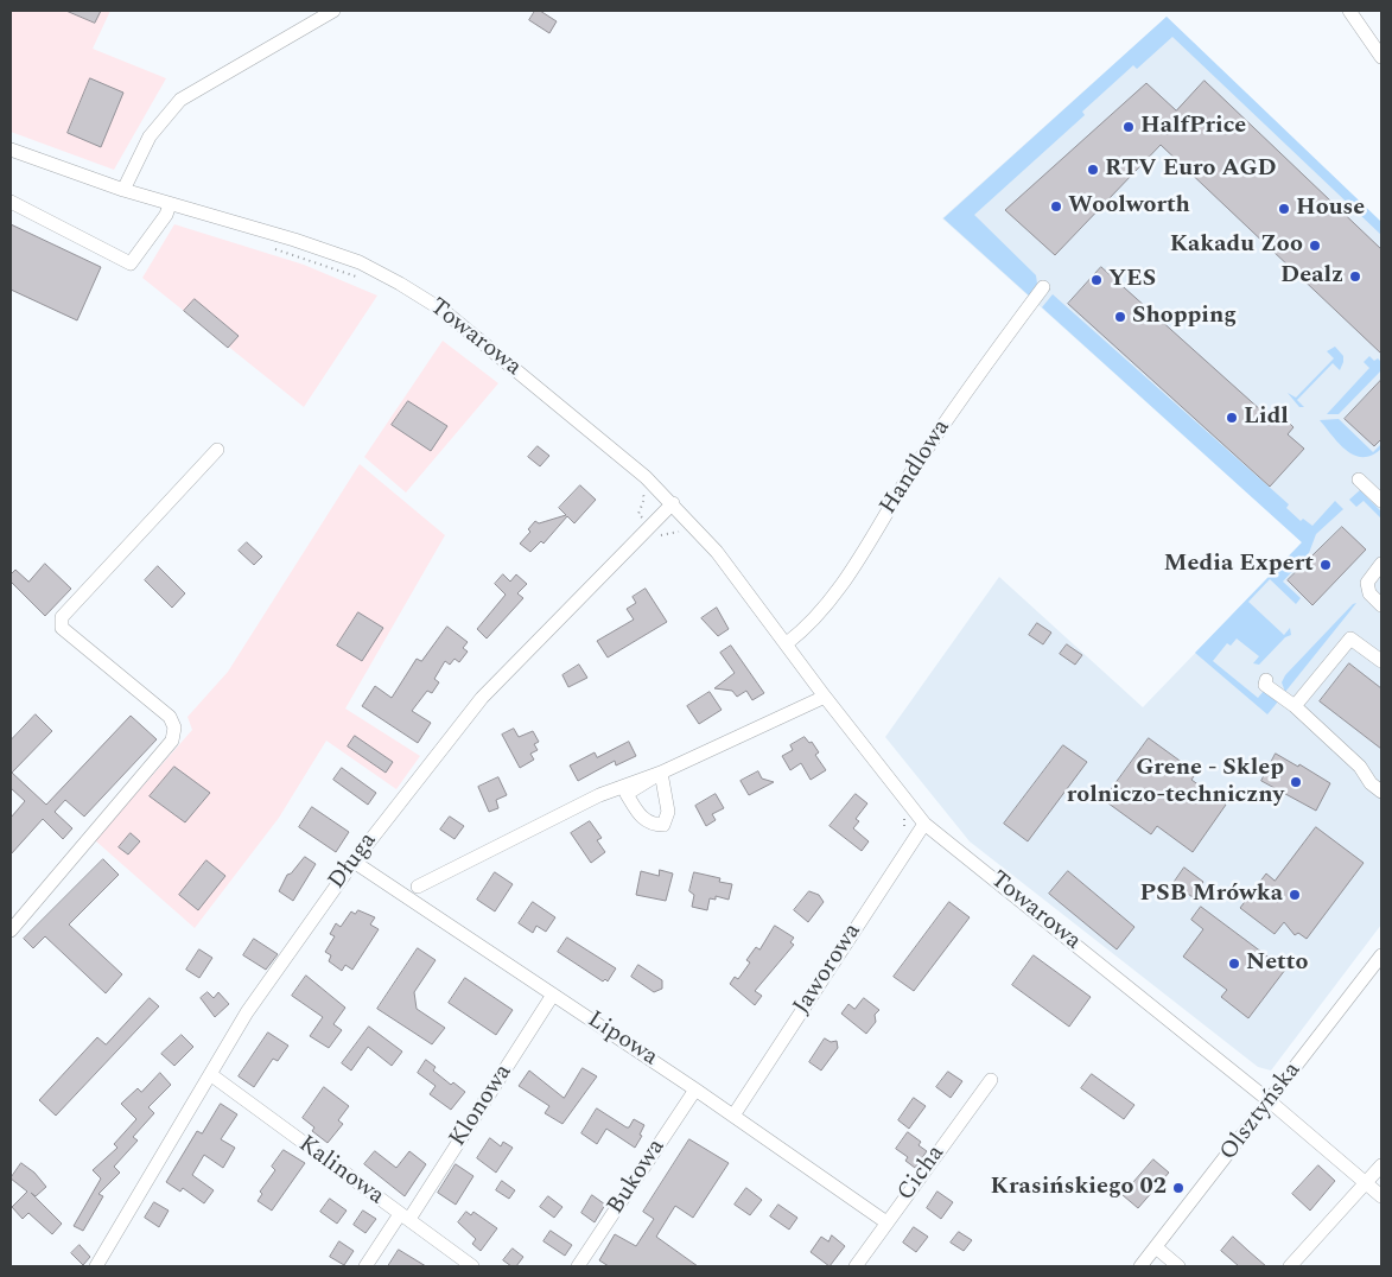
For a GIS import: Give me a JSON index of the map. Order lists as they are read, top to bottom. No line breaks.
{"streets":{"street":["Towarowa","Handlowa","Długa","Jaworowa","Lipowa","Klonowa","Olsztyńska","Kalinowa","Cicha","Bukowa"]},"crossings":[["Towarowa","Handlowa"],["Towarowa","Długa"],["Towarowa","Jaworowa"],["Towarowa","Olsztyńska"],["Długa","Lipowa"],["Długa","Kalinowa"],["Jaworowa","Lipowa"],["Lipowa","Klonowa"],["Lipowa","Cicha"],["Lipowa","Bukowa"],["Klonowa","Kalinowa"]],"places":["HalfPrice","RTV Euro AGD","Woolworth","House","Kakadu Zoo","Dealz","YES","Shopping","Lidl","Media Expert","Grene - Sklep rolniczo-techniczny","PSB Mrówka","Netto","Krasińskiego 02"]}
